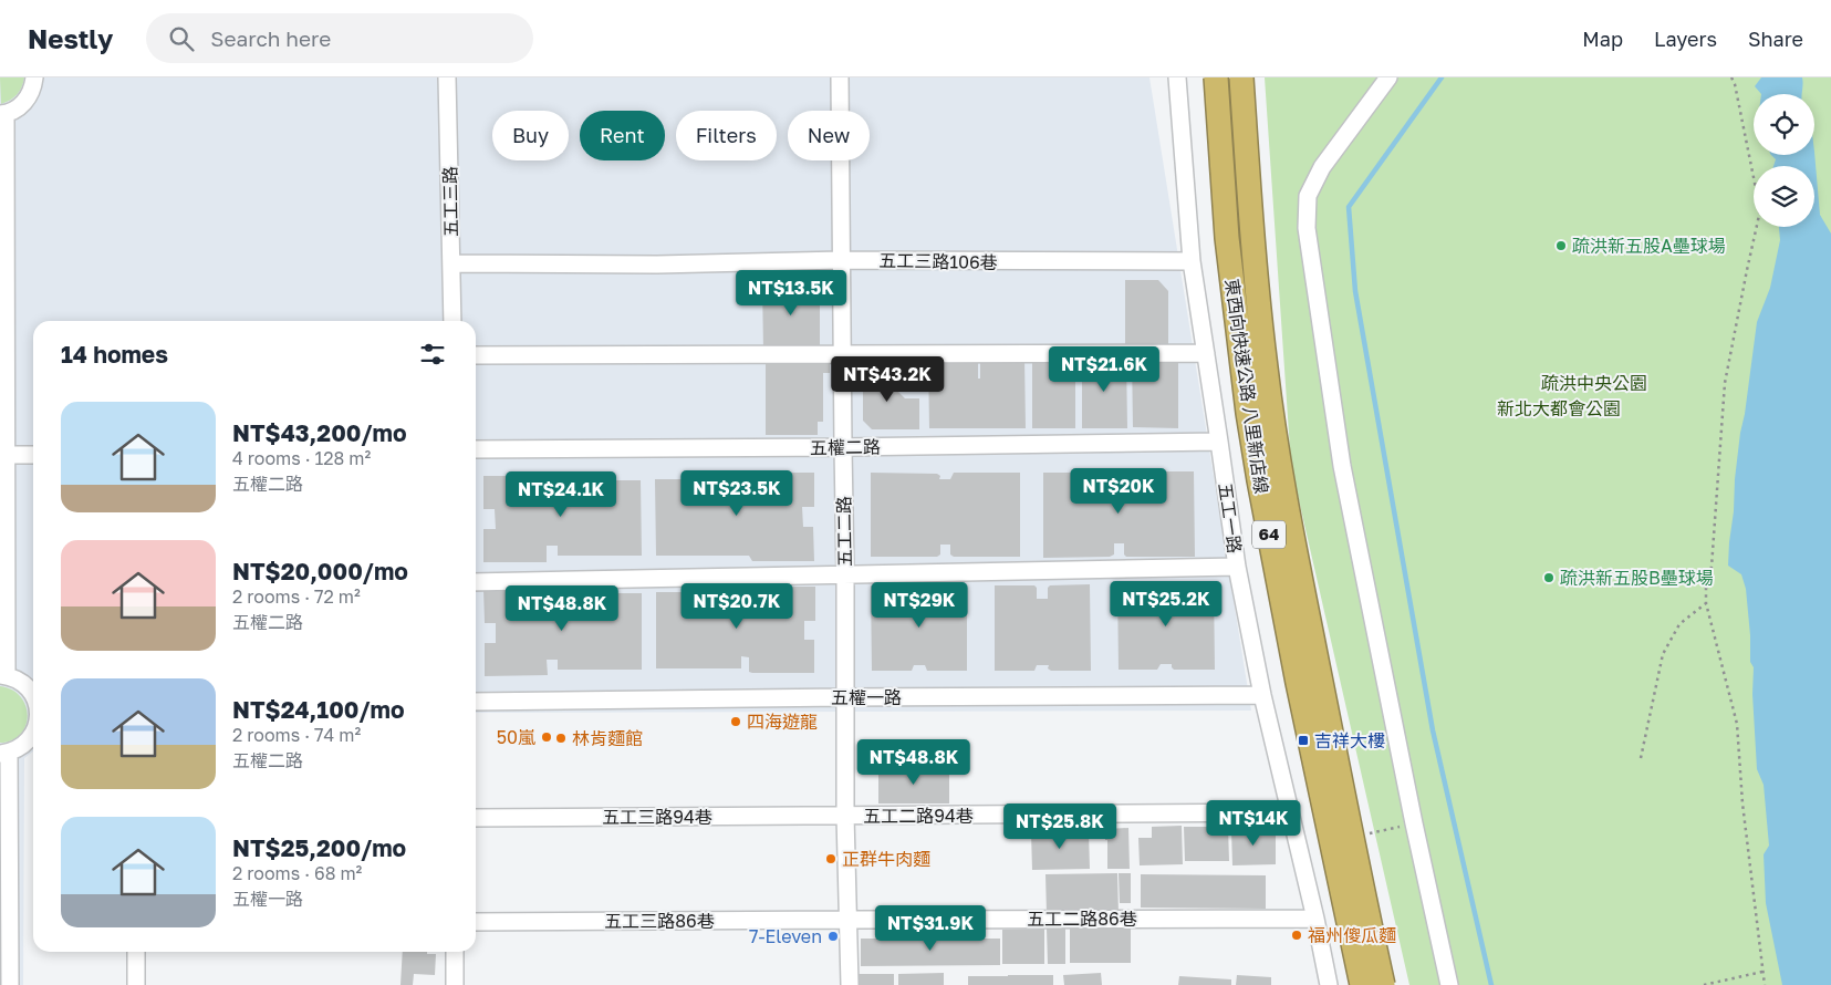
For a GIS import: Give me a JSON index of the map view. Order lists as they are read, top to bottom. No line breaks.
{"streets":{"highway":["東西向快速公路 八里新店線","64"],"street":["五工三路","五工三路106巷","五權二路","五工一路","五工二路","五權一路","五工二路94巷","五工三路94巷","五工二路86巷","五工三路86巷"]},"crossings":[["五工三路","五工三路106巷"],["五工三路106巷","五工一路"],["五工三路106巷","五工二路"],["五權二路","五工一路"],["五權二路","五工二路"],["五工一路","五權一路"],["五工一路","五工二路94巷"],["五工一路","五工二路86巷"],["五工二路","五權一路"],["五工二路","五工二路94巷"],["五工二路","五工三路94巷"],["五工二路","五工二路86巷"],["五工二路","五工三路86巷"],["五工二路94巷","五工三路94巷"],["五工二路86巷","五工三路86巷"]],"parks":["疏洪中央公園","新北大都會公園"],"places":{"other":["疏洪新五股A壘球場","疏洪新五股B壘球場","四海遊龍","50嵐","林肯麵館","正群牛肉麵","福州傻瓜麵","7-Eleven"],"transit":["吉祥大樓"]},"page":{"header":"Nestly","search":"Search here","nav":["Map","Layers","Share"],"chip":["Buy","Rent","Filters","New"],"price":["NT$13.5K","NT$21.6K","NT$43.2K","NT$20K","NT$23.5K","NT$24.1K","NT$25.2K","NT$29K","NT$20.7K","NT$48.8K","NT$48.8K","NT$14K","NT$25.8K","NT$31.9K"],"heading":"14 homes","list":[{"name":"NT$43,200/mo","note":"4 rooms · 128 m² · 五權二路"},{"name":"NT$20,000/mo","note":"2 rooms · 72 m² · 五權二路"},{"name":"NT$24,100/mo","note":"2 rooms · 74 m² · 五權二路"},{"name":"NT$25,200/mo","note":"2 rooms · 68 m² · 五權一路"}]}}
